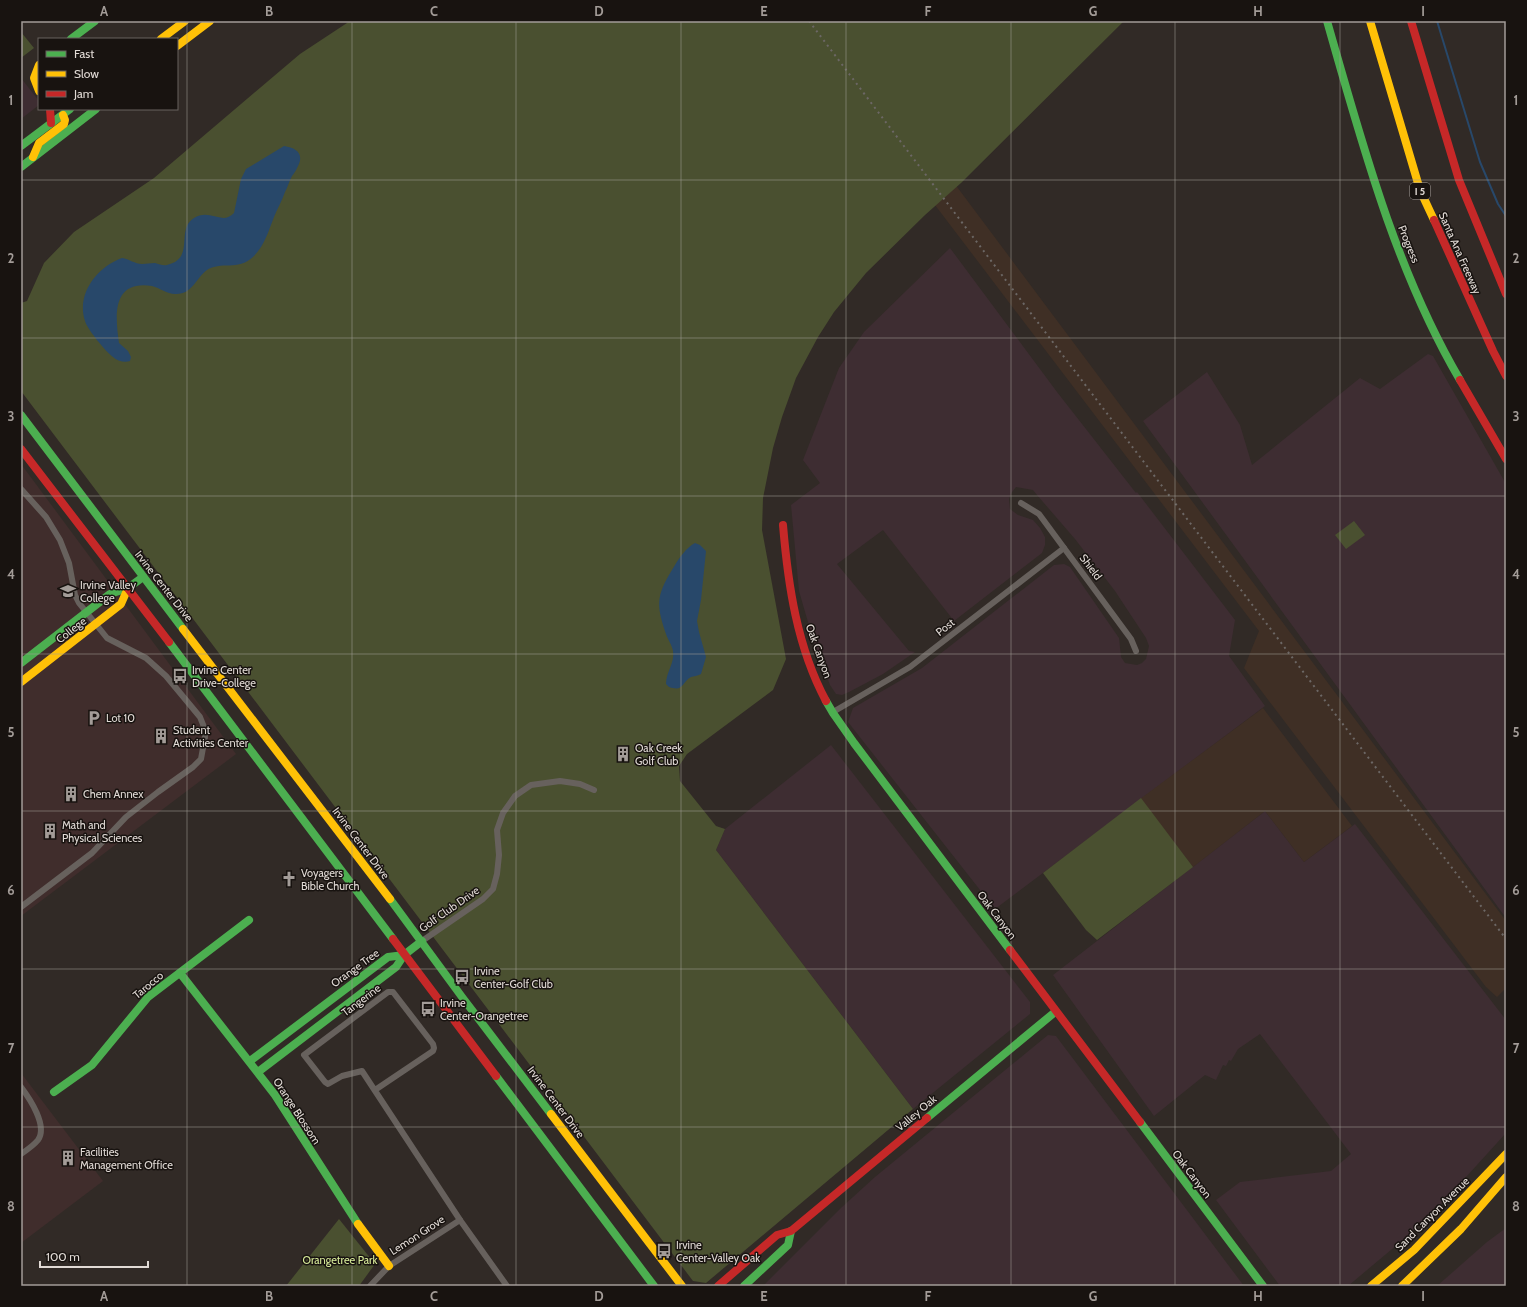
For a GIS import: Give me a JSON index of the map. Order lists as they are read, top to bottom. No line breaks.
{"streets":{"main road":["I 5","Progress","Santa Ana Freeway","Irvine Center Drive","College","Oak Canyon","Golf Club Drive","Orange Tree","Tarocco","Orange Blossom","Valley Oak","Sand Canyon Avenue"],"street":["Shield","Post","Tangerine","Lemon Grove"]},"crossings":[["Shield","Post"],["Irvine Center Drive","College"],["Irvine Center Drive","Golf Club Drive"],["Post","Oak Canyon"],["Oak Canyon","Valley Oak"],["Golf Club Drive","Orange Tree"],["Orange Tree","Orange Blossom"],["Tarocco","Orange Blossom"],["Tangerine","Lemon Grove"],["Orange Blossom","Lemon Grove"]],"parks":["Orangetree Park"],"places":{"school or university":["Irvine Valley College"],"bus stop":["Irvine Center Drive-College","Irvine Center-Golf Club","Irvine Center-Orangetree","Irvine Center-Valley Oak"],"parking":["Lot 10"],"building":["Student Activities Center","Oak Creek Golf Club","Chem Annex","Math and Physical Sciences","Facilities Management Office"],"church":["Voyagers Bible Church"]},"legend":["Fast","Slow","Jam"],"scale_bar":"100 m","grid":{"columns":["A","B","C","D","E","F","G","H","I"],"rows":["1","2","3","4","5","6","7","8"]}}
